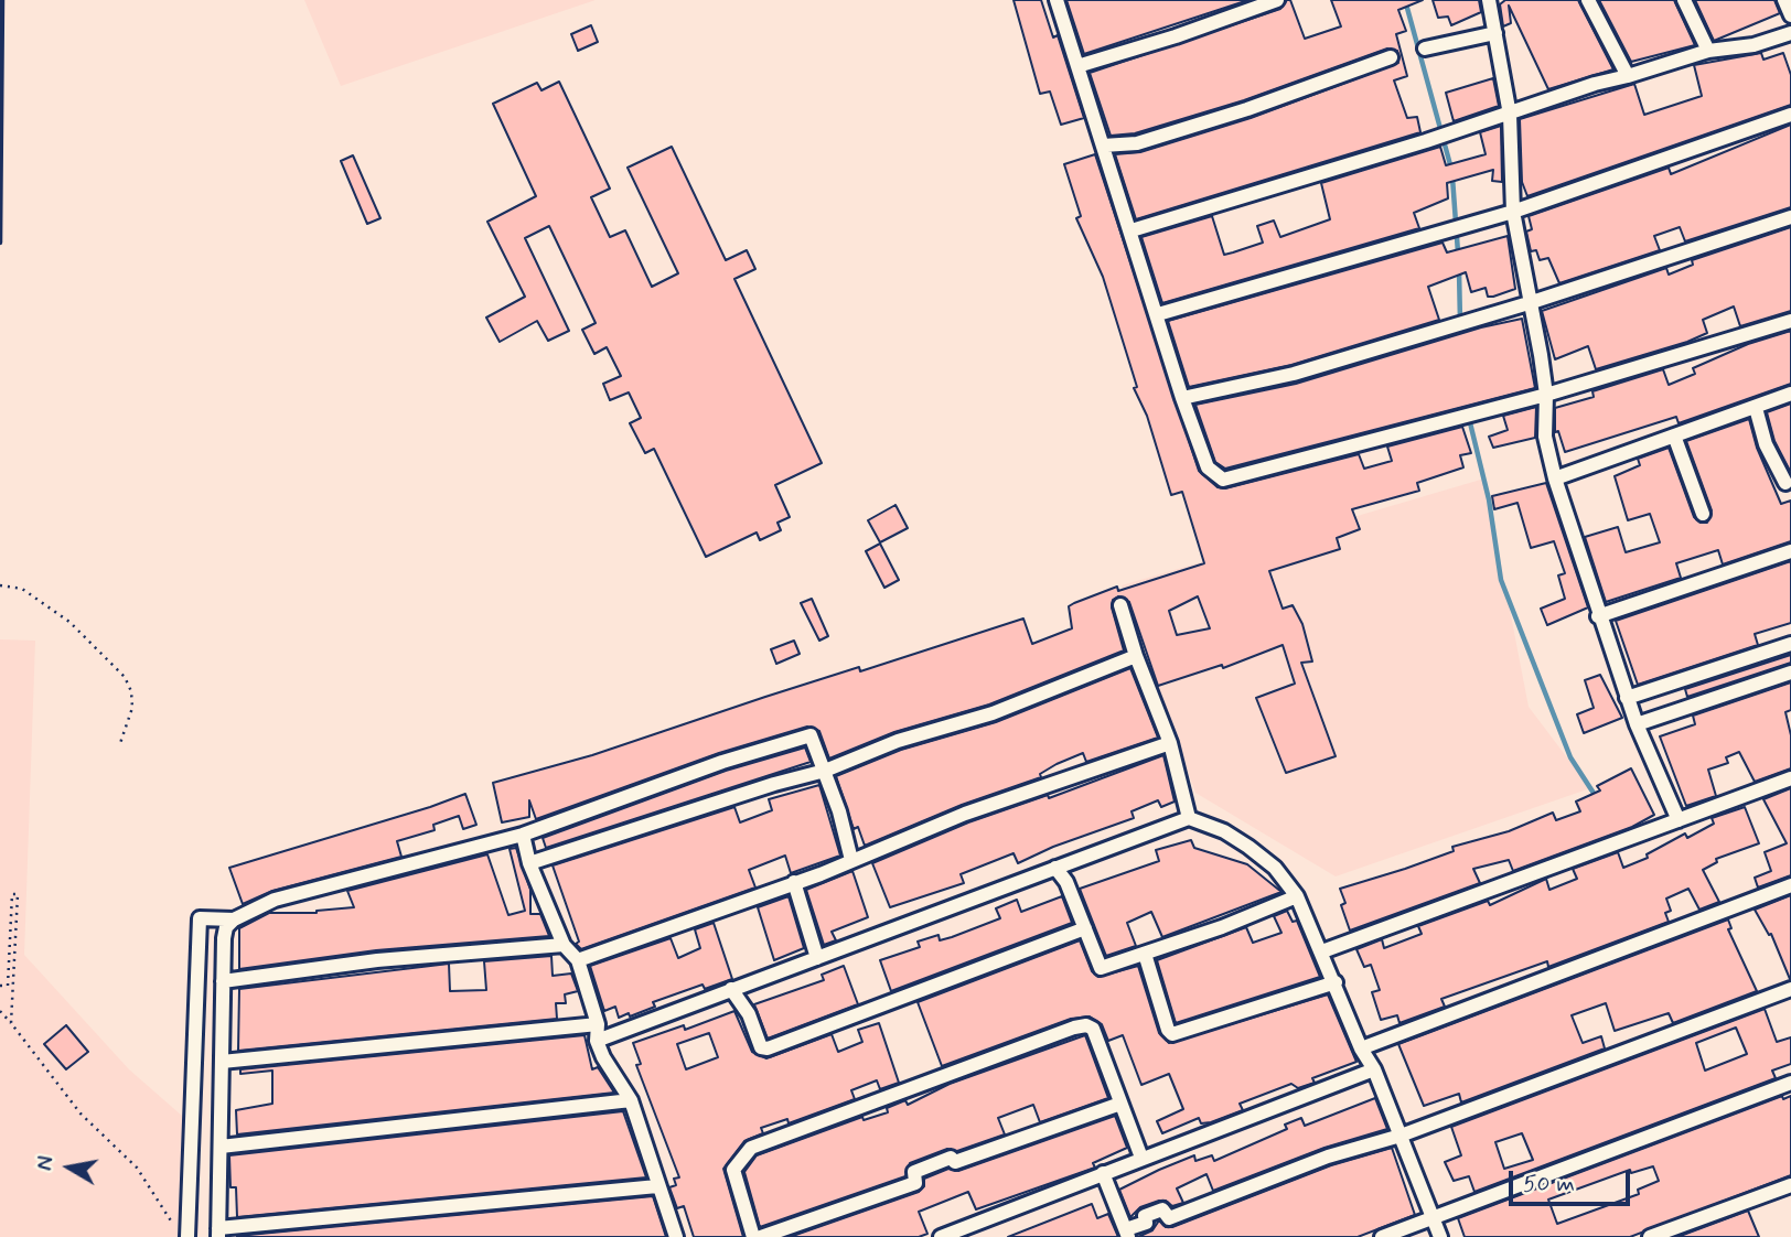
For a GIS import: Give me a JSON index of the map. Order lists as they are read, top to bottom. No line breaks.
{"scale_bar":"50 m","north":"left"}
